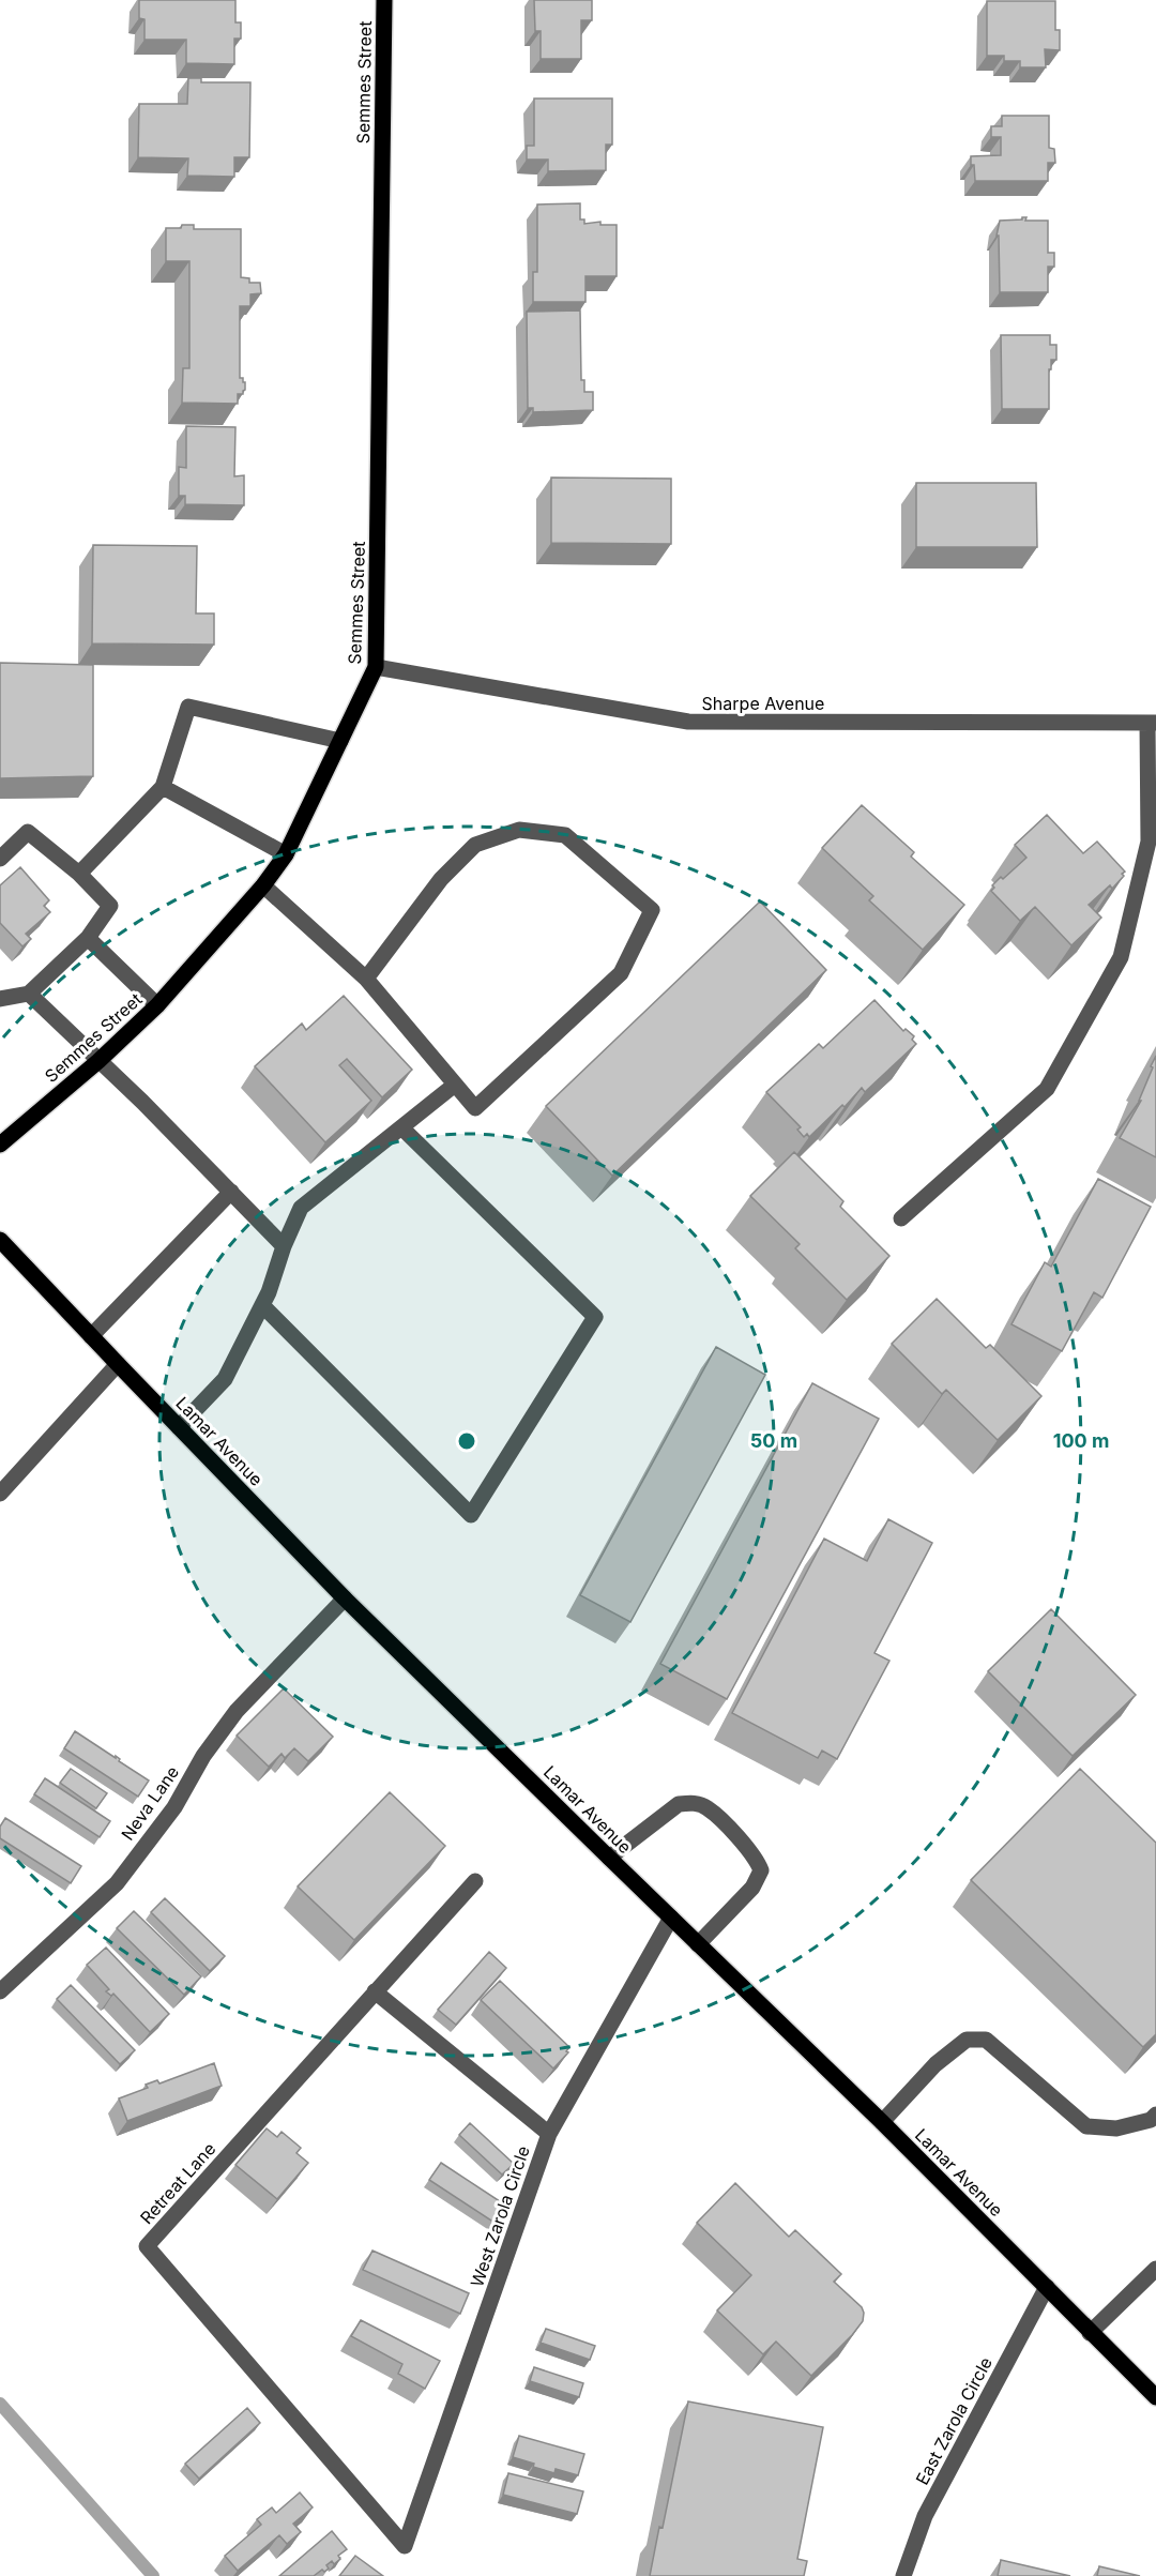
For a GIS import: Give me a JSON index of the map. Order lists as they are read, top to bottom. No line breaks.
{"streets":{"main road":["Semmes Street","Lamar Avenue"],"street":["Sharpe Avenue","Neva Lane","Retreat Lane","West Zarola Circle","East Zarola Circle"]},"crossings":[["Semmes Street","Sharpe Avenue"],["Lamar Avenue","Neva Lane"],["Lamar Avenue","West Zarola Circle"],["Lamar Avenue","East Zarola Circle"],["Retreat Lane","West Zarola Circle"]],"rings":["50 m","100 m"]}
